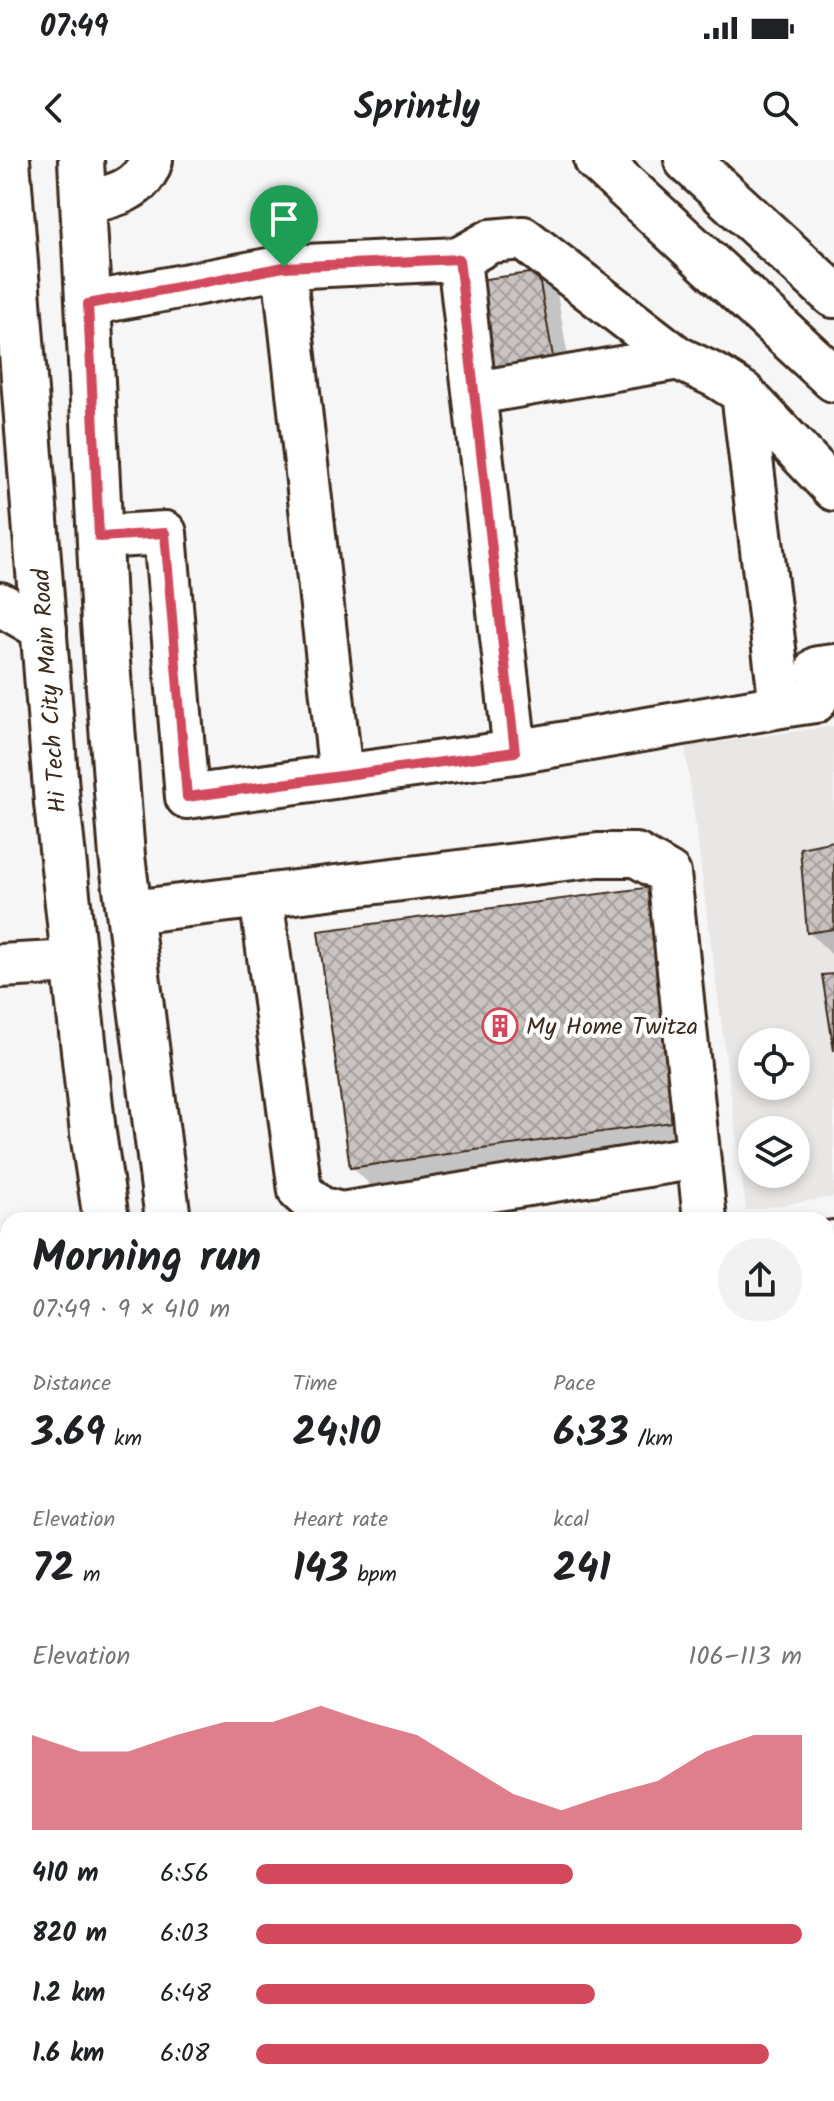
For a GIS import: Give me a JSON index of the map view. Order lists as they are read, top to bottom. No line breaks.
{"streets":{"main road":["Hi Tech City Main Road"]},"places":{"building":["My Home Twitza"]},"page":{"status":"07:49","header":"Sprintly","heading":["Morning run","07:49 · 9 × 410 m"],"stats":[["Distance","3.69 km"],["Time","24:10"],["Pace","6:33 /km"],["Elevation","72 m"],["Heart rate","143 bpm"],["kcal","241"]],"chart":["Elevation","106–113 m"],"list":[{"name":"410 m","note":"6:56"},{"name":"820 m","note":"6:03"},{"name":"1.2 km","note":"6:48"},{"name":"1.6 km","note":"6:08"}]}}
